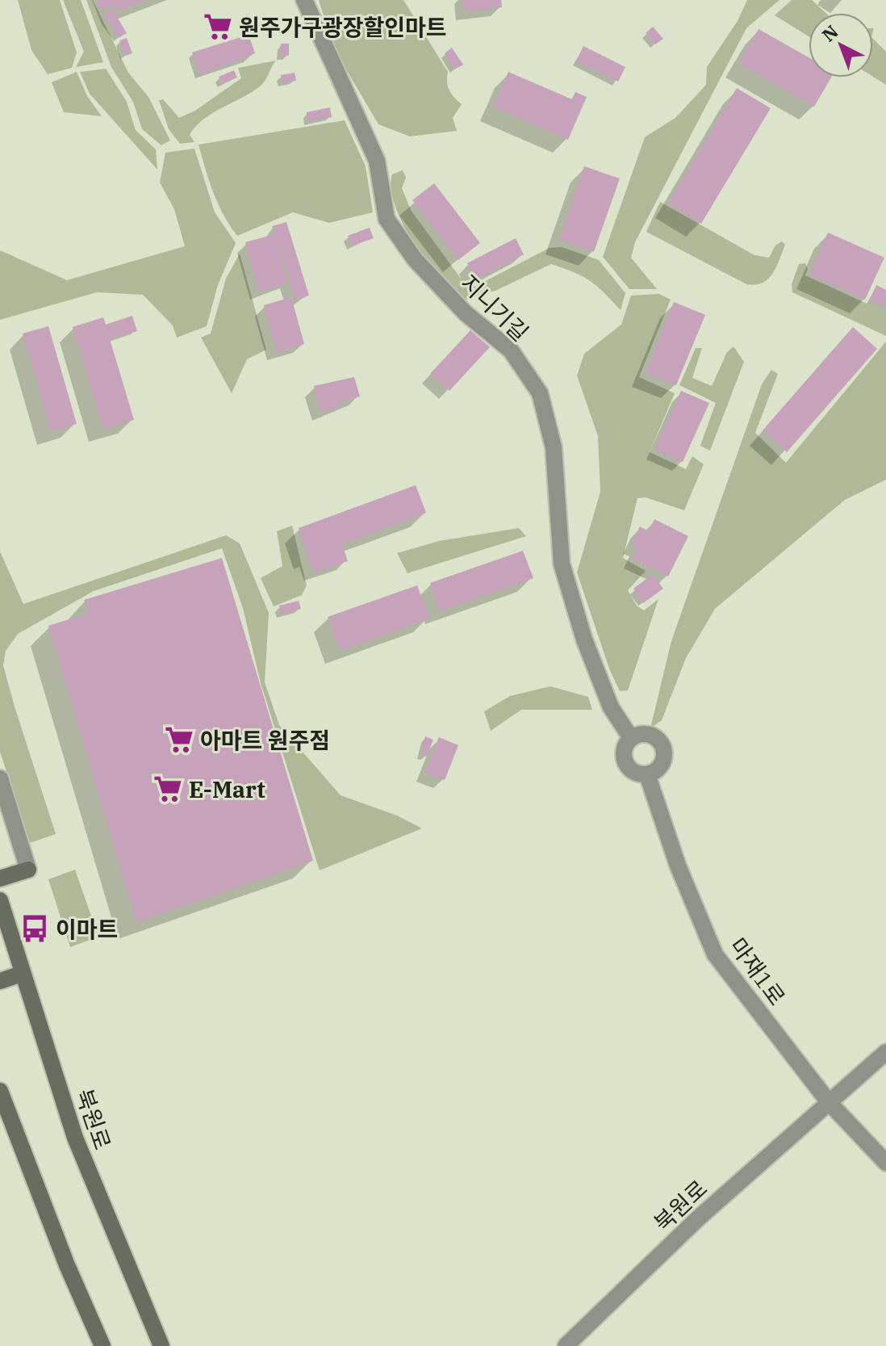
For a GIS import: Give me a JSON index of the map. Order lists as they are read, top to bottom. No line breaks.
{"streets":{"street":["지니기길","마재1로","북원로"]},"crossings":[["지니기길","마재1로"],["마재1로","북원로"]],"places":{"supermarket":["원주가구광장할인마트","아마트 원주점","E-Mart"],"bus stop":["이마트"]},"north":"top left"}
